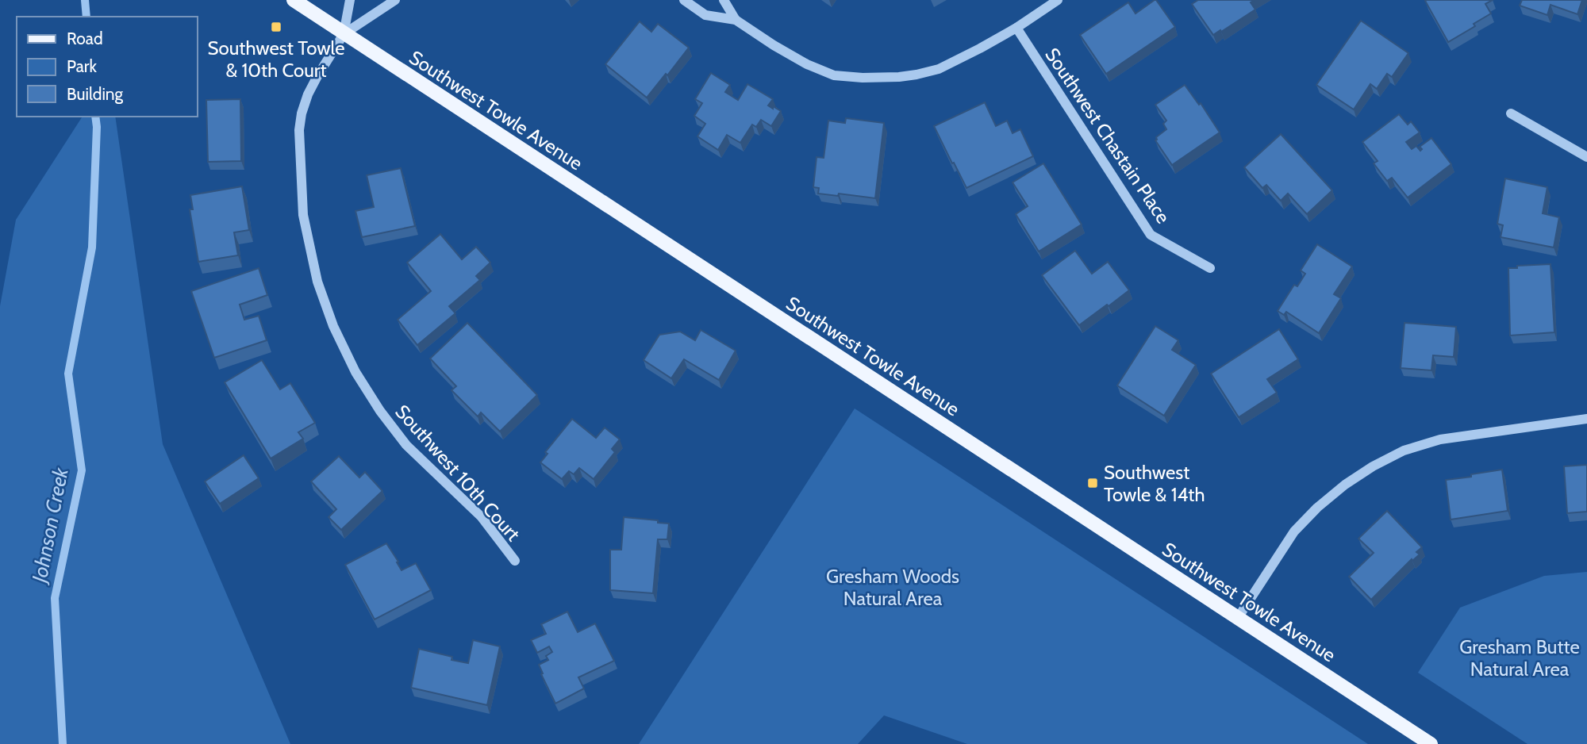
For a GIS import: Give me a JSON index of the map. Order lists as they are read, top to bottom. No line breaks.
{"streets":{"main road":["Southwest Towle Avenue"],"street":["Southwest Chastain Place","Southwest 10th Court"]},"crossings":[["Southwest Towle Avenue","Southwest 10th Court"]],"water":["Johnson Creek"],"parks":["Gresham Woods Natural Area","Gresham Butte Natural Area"],"places":{"transit":["Southwest Towle & 10th Court","Southwest Towle & 14th"]},"legend":["Road","Park","Building"]}
